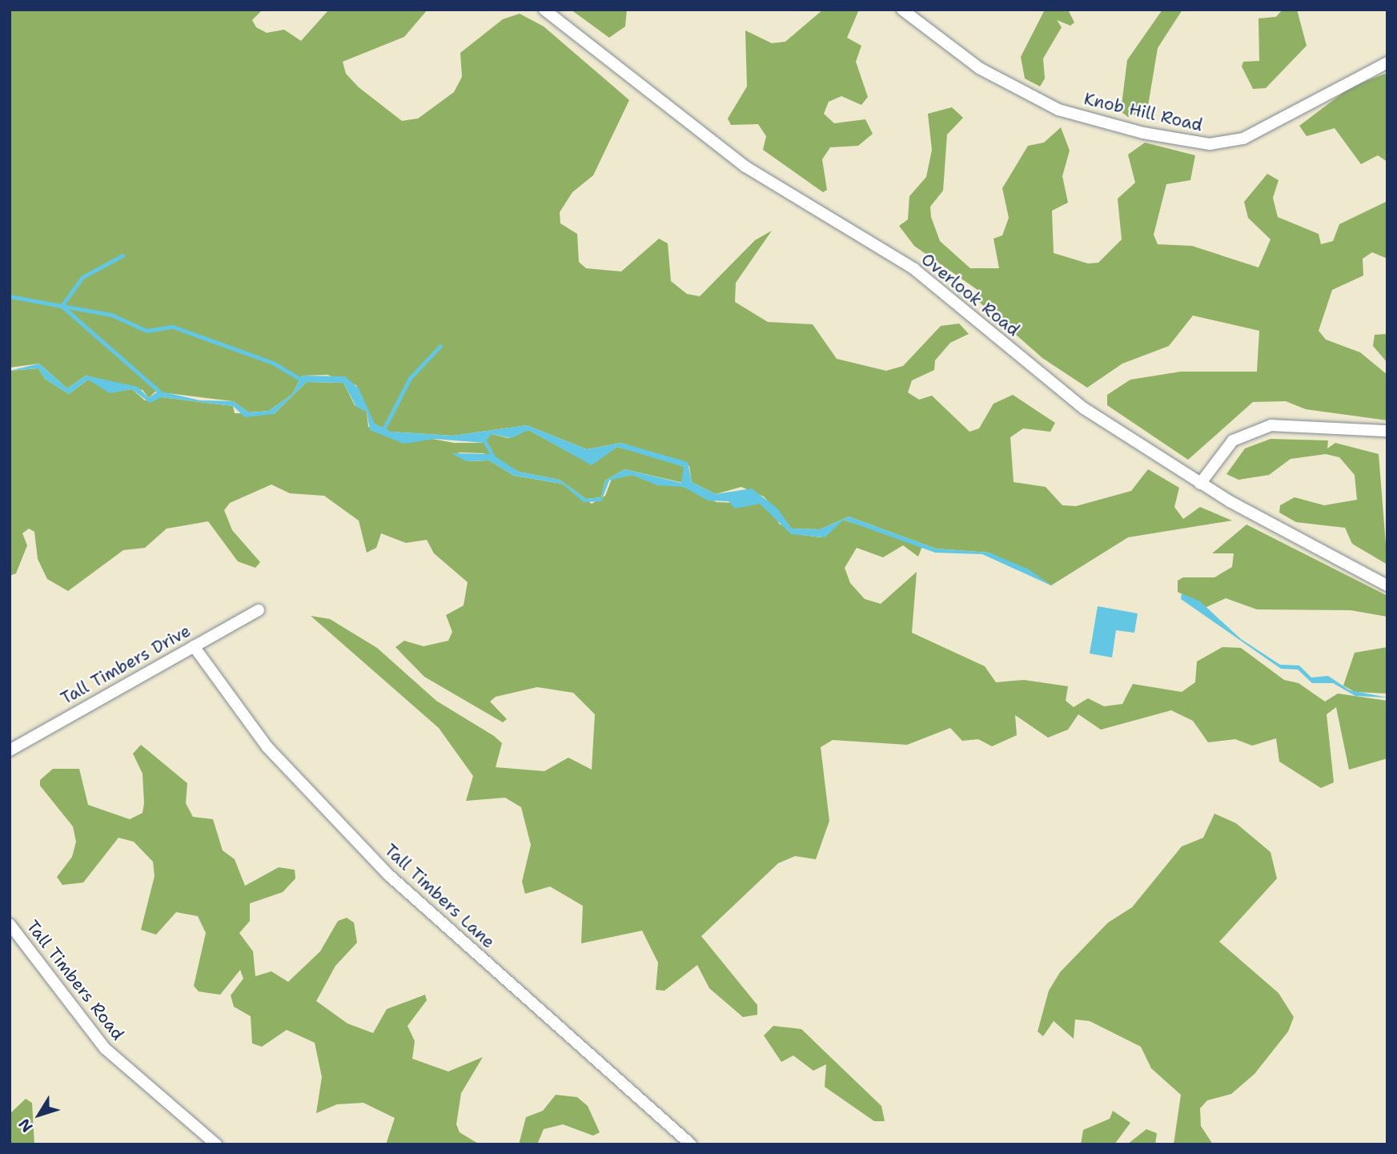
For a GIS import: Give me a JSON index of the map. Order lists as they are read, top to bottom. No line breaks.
{"streets":{"street":["Knob Hill Road","Overlook Road","Tall Timbers Drive","Tall Timbers Lane","Tall Timbers Road"]},"crossings":[["Tall Timbers Drive","Tall Timbers Lane"]],"north":"bottom left"}
